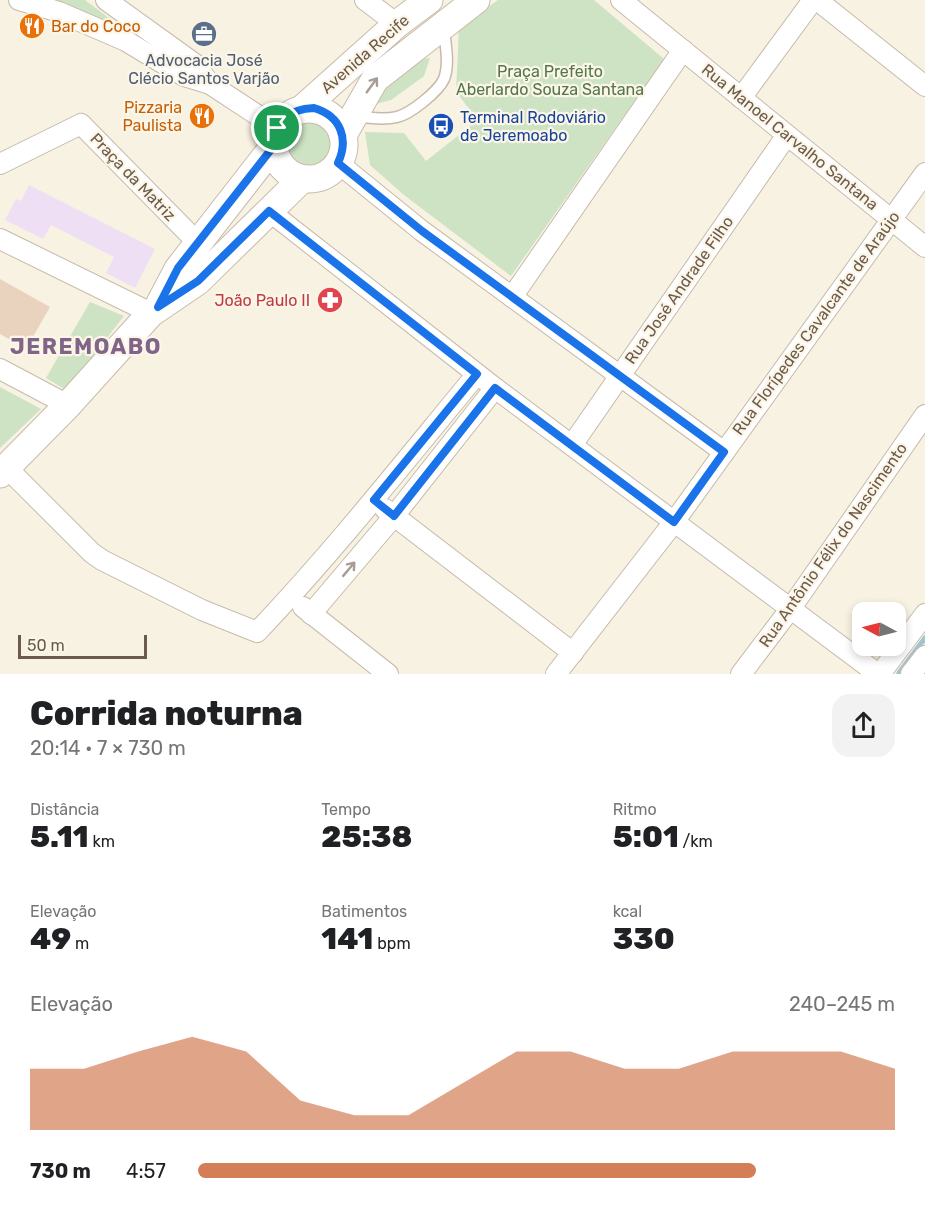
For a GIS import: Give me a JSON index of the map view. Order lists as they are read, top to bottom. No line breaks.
{"streets":{"street":["Avenida Recife","Rua Manoel Carvalho Santana","Praça da Matriz","Rua José Andrade Filho","Rua Florípedes Cavalcante de Araújo","Rua Antônio Félix do Nascimento"]},"crossings":[["Rua Manoel Carvalho Santana","Rua José Andrade Filho"],["Rua Manoel Carvalho Santana","Rua Florípedes Cavalcante de Araújo"]],"districts":["JEREMOABO"],"parks":["Praça Prefeito Aberlardo Souza Santana"],"places":{"restaurant":["Bar do Coco","Pizzaria Paulista"],"office":["Advocacia José Clécio Santos Varjão"],"bus stop":["Terminal Rodoviário de Jeremoabo"],"pharmacy":["João Paulo II"]},"scale_bar":"50 m","north":"left","page":{"scale":"50 m","heading":["Corrida noturna","20:14 · 7 × 730 m"],"stats":[["Distância","5.11 km"],["Tempo","25:38"],["Ritmo","5:01 /km"],["Elevação","49 m"],["Batimentos","141 bpm"],["kcal","330"]],"chart":["Elevação","240–245 m"],"list":[{"name":"730 m","note":"4:57"}]}}
